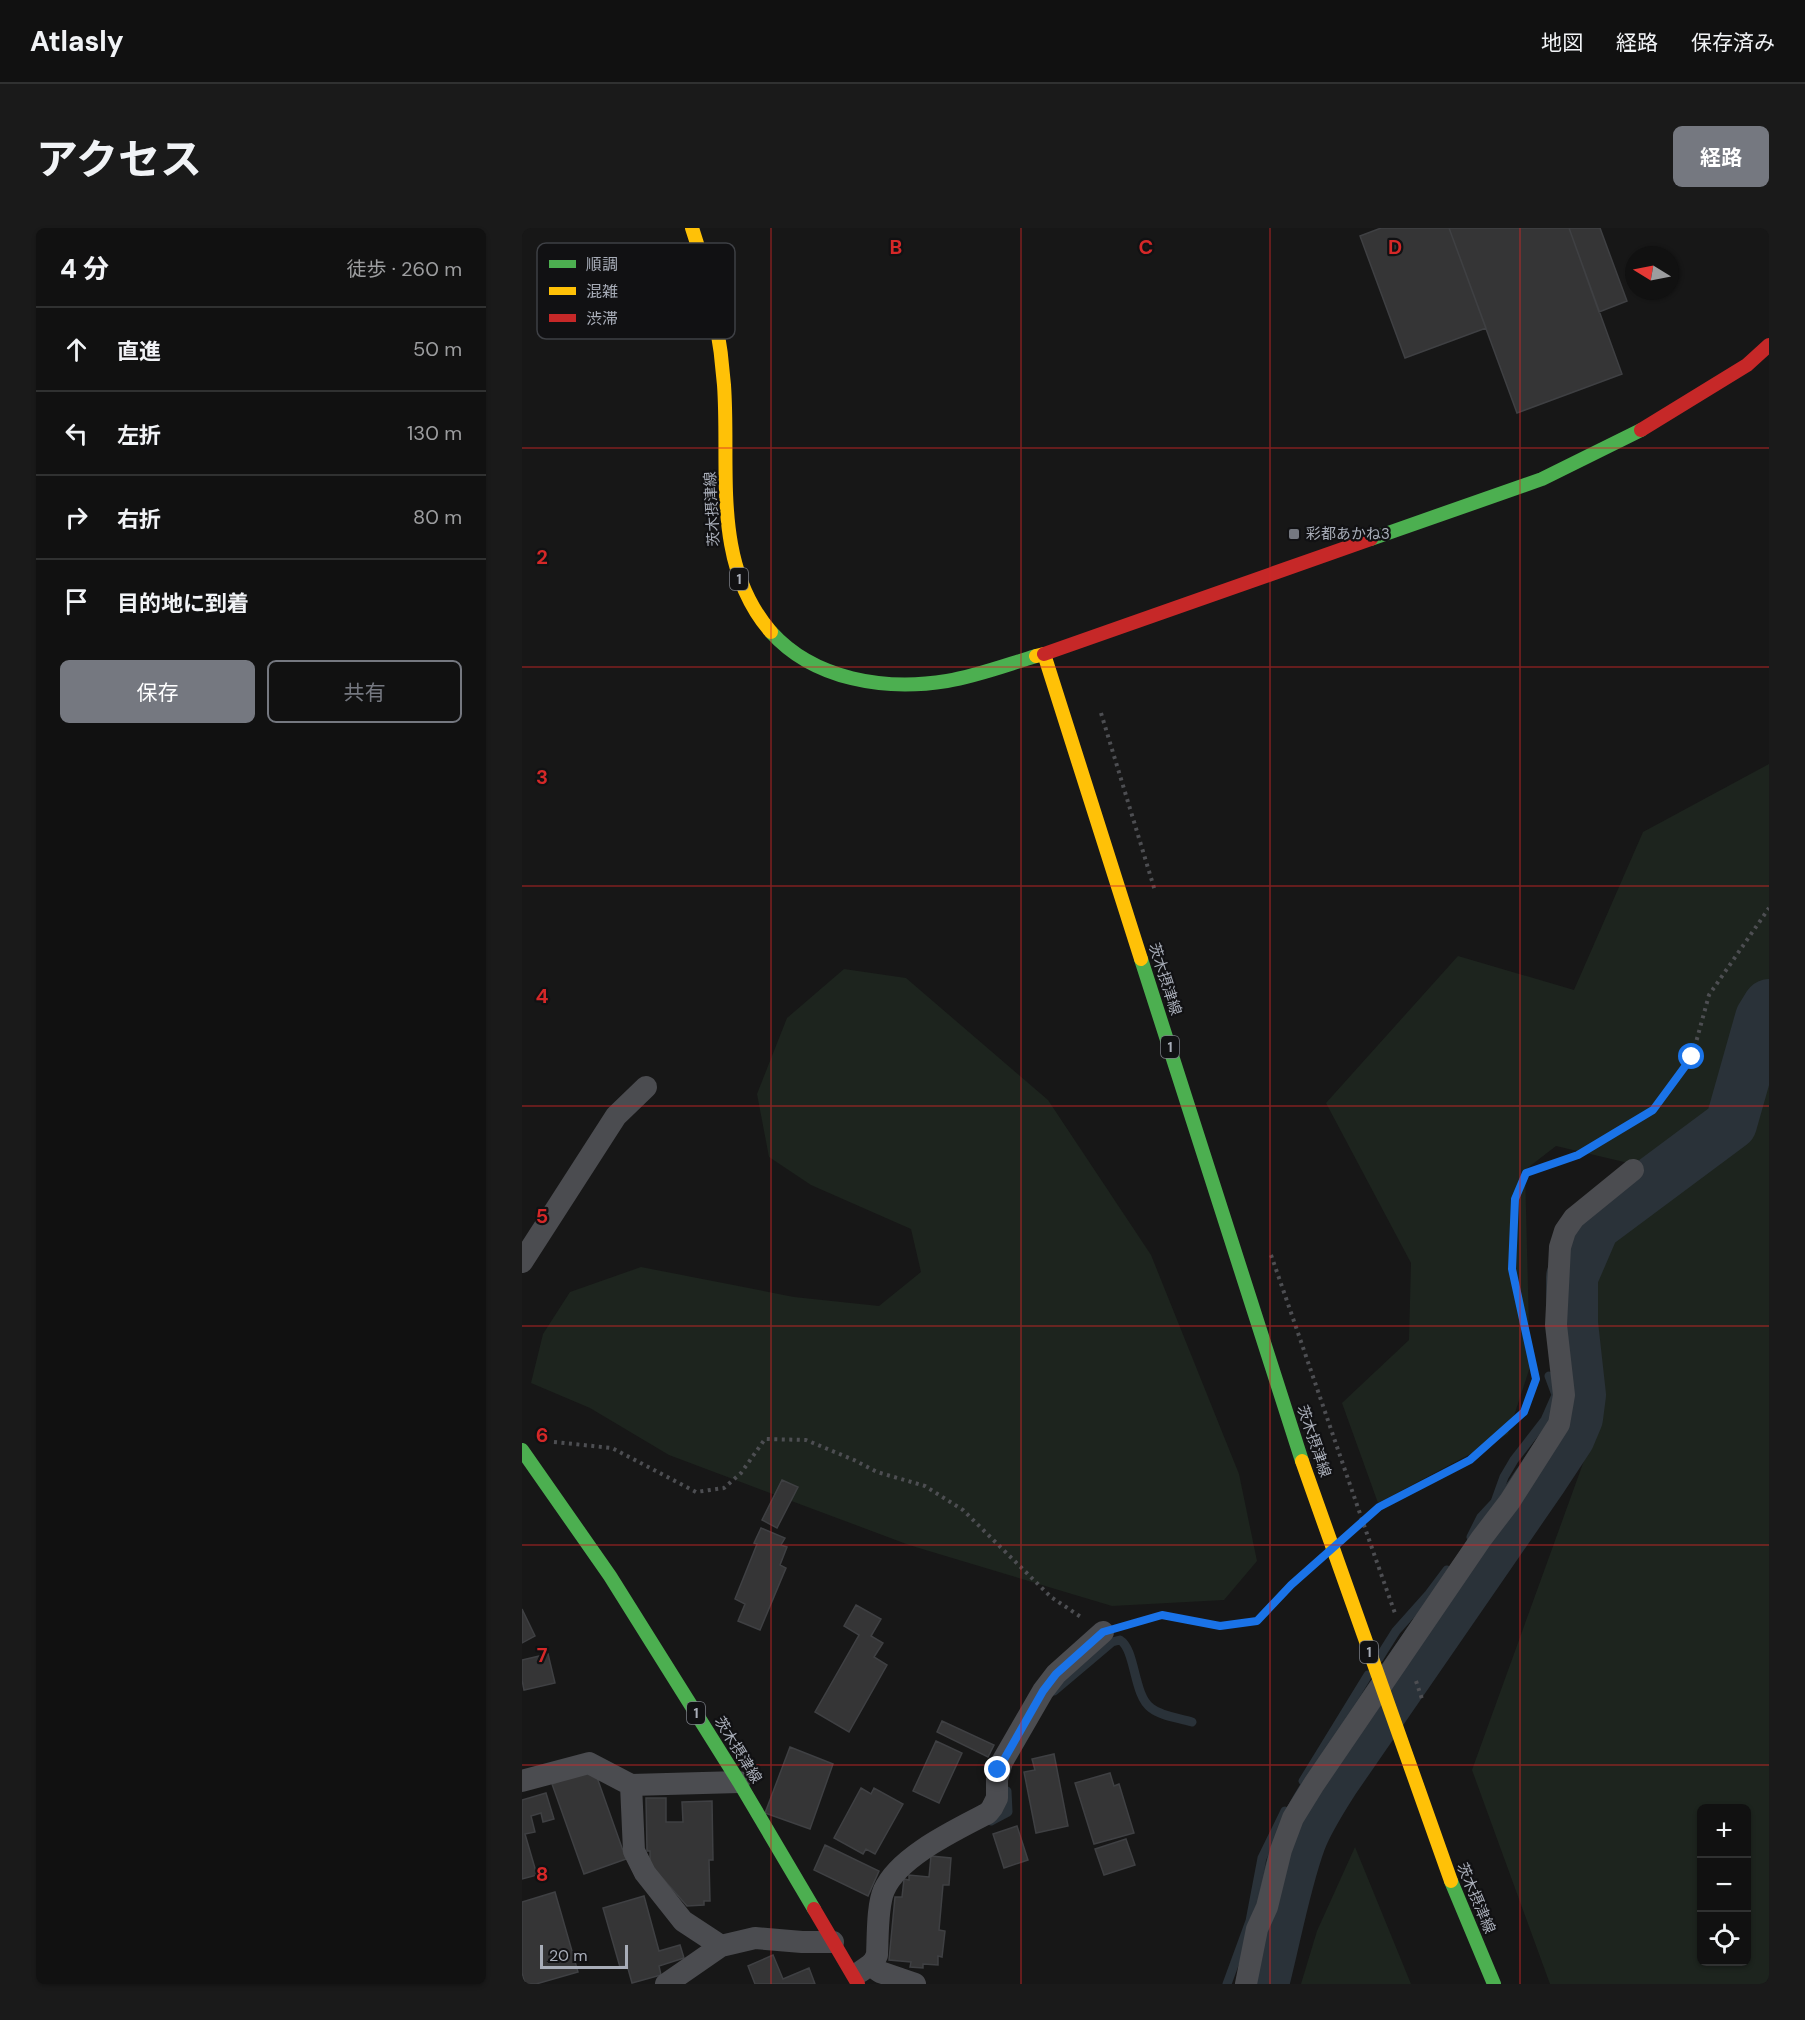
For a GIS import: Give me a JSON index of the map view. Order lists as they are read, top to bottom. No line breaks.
{"streets":{"main road":["茨木摂津線","1"]},"places":{"transit":["彩都あかね3"]},"legend":["順調","混雑","渋滞"],"scale_bar":"20 m","north":"left","page":{"header":"Atlasly","nav":["地図","経路","保存済み"],"title":"アクセス","buttons":["経路",["保存","共有"]],"heading":["4 分","徒歩 · 260 m"],"list":[["直進","50 m"],["左折","130 m"],["右折","80 m"],"目的地に到着"],"map_buttons":["+","−"],"scale":"20 m"},"grid":{"columns":["B","C","D"],"rows":["2","3","4","5","6","7","8"]}}
